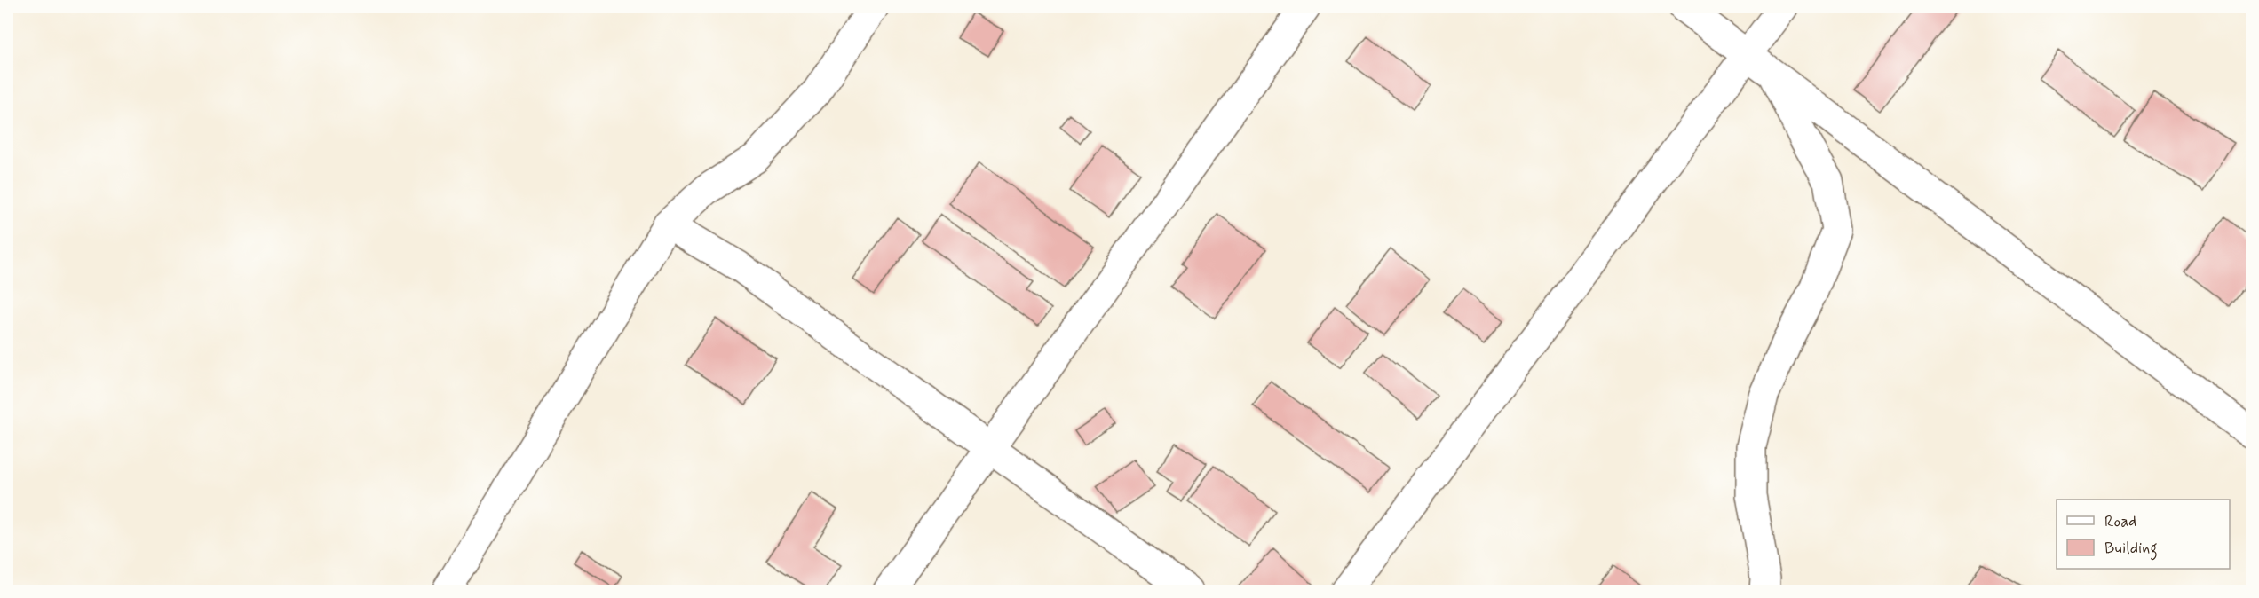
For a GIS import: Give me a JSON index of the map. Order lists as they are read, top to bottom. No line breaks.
{"legend":["Road","Building"]}
